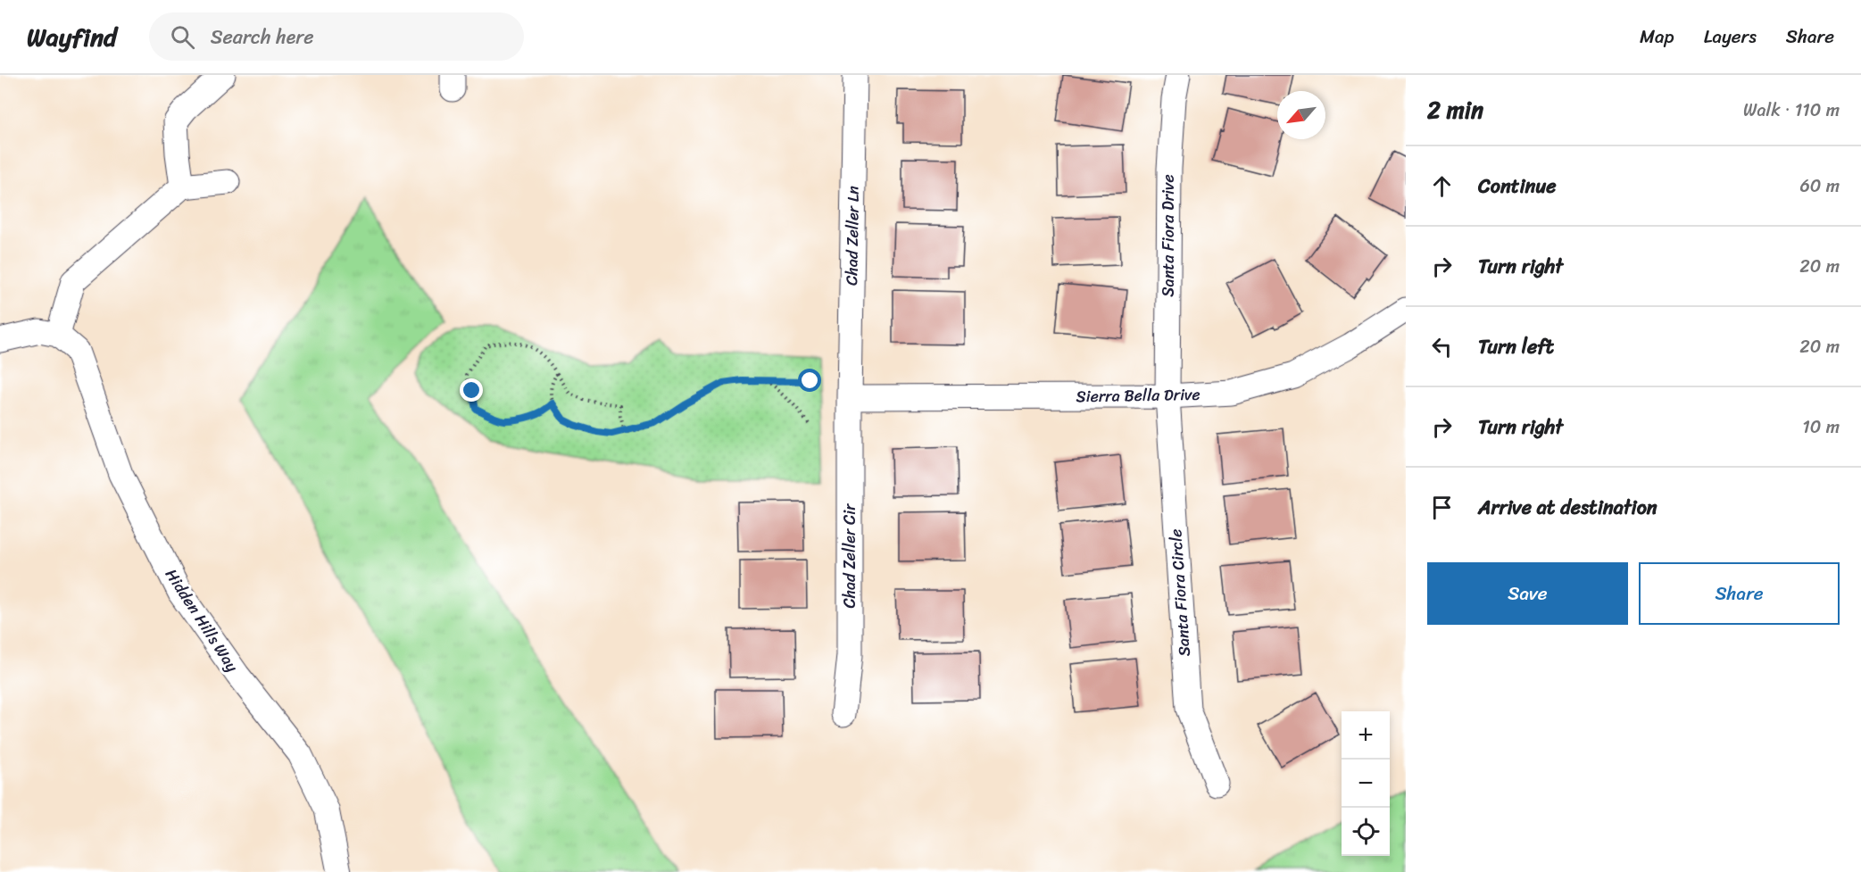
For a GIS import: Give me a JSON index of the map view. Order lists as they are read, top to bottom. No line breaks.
{"streets":{"street":["Chad Zeller Ln","Santa Fiora Drive","Sierra Bella Drive","Chad Zeller Cir","Santa Fiora Circle","Hidden Hills Way"]},"crossings":[["Chad Zeller Ln","Sierra Bella Drive"],["Chad Zeller Ln","Chad Zeller Cir"],["Santa Fiora Drive","Sierra Bella Drive"],["Santa Fiora Drive","Santa Fiora Circle"],["Sierra Bella Drive","Chad Zeller Cir"],["Sierra Bella Drive","Santa Fiora Circle"]],"north":"bottom left","page":{"header":"Wayfind","search":"Search here","nav":["Map","Layers","Share"],"heading":["2 min","Walk · 110 m"],"list":[["Continue","60 m"],["Turn right","20 m"],["Turn left","20 m"],["Turn right","10 m"],"Arrive at destination"],"buttons":["Save","Share"],"map_buttons":["+","−"]}}
